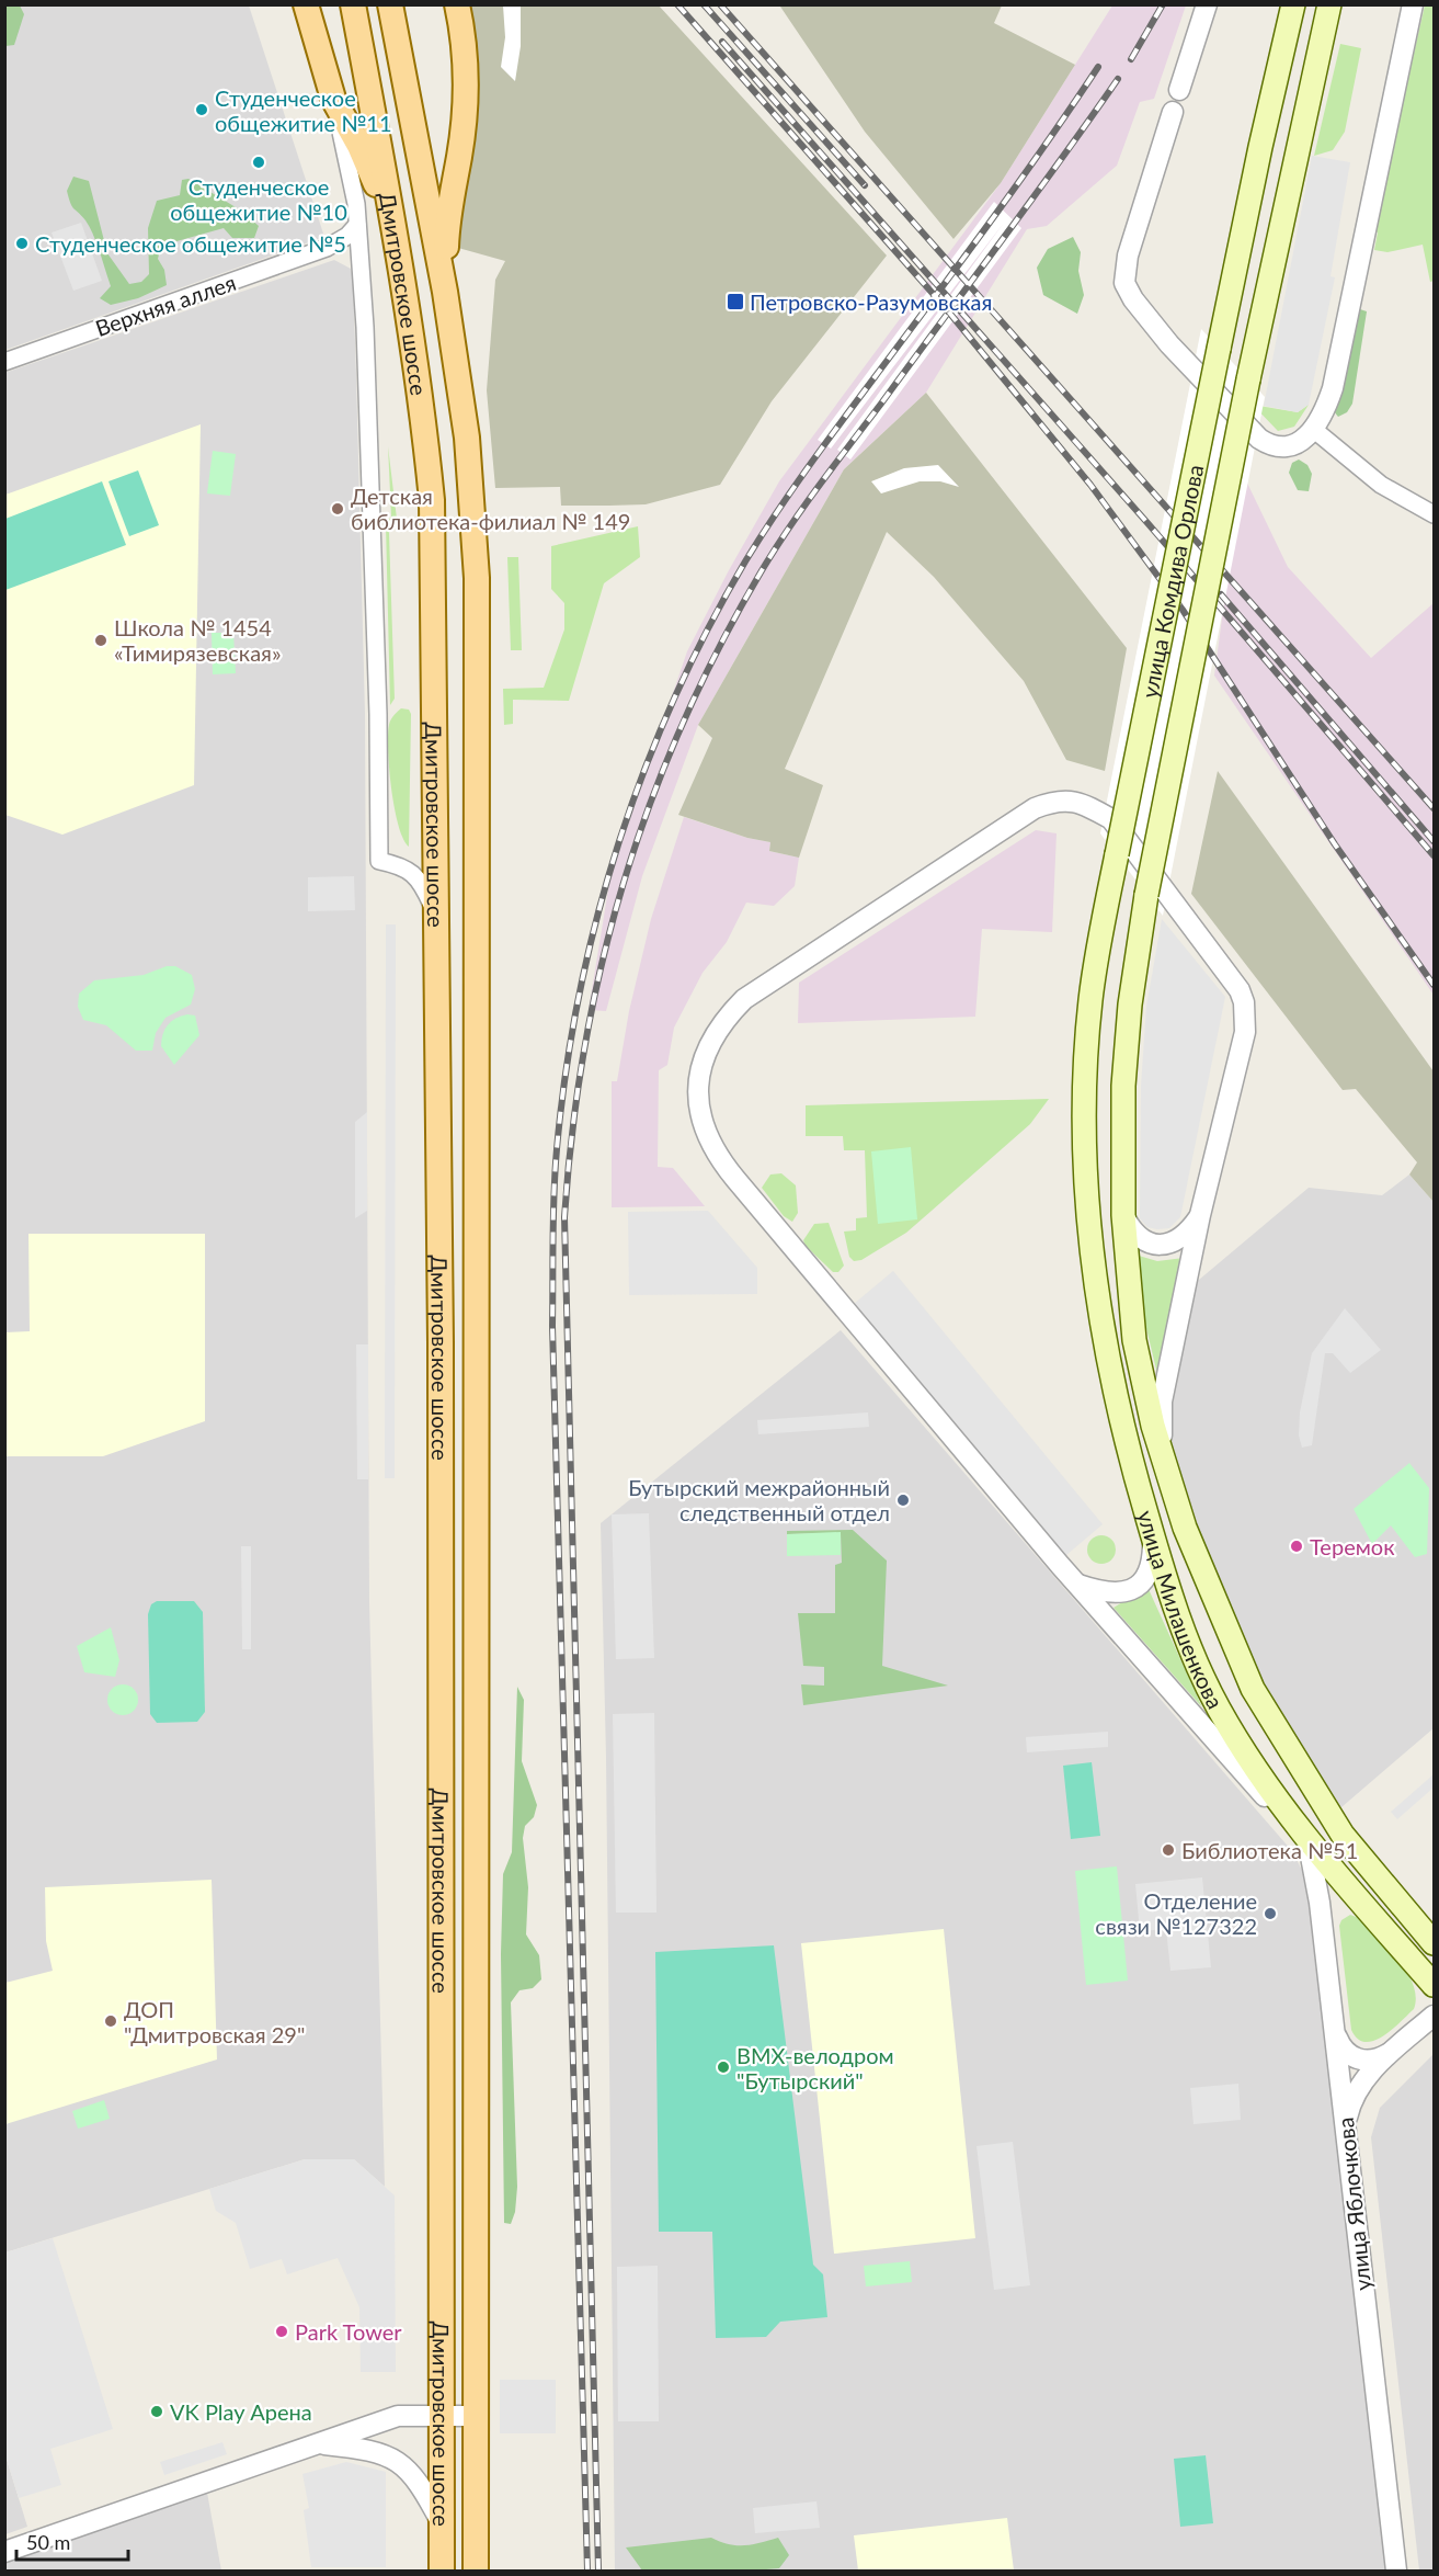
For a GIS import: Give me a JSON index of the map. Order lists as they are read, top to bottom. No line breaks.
{"streets":{"main road":["Дмитровское шоссе","улица Комдива Орлова","улица Милашенкова"],"street":["Верхняя аллея","улица Яблочкова"]},"crossings":[["улица Комдива Орлова","улица Милашенкова"],["улица Милашенкова","улица Яблочкова"]],"places":{"other":["Студенческое общежитие №11","Студенческое общежитие №10","Студенческое общежитие №5","Детская библиотека-филиал № 149","Школа № 1454 «Тимирязевская»","Бутырский межрайонный следственный отдел","Теремок","Библиотека №51","Отделение связи №127322","ДОП \"Дмитровская 29\"","BMX-велодром \"Бутырский\"","Park Tower","VK Play Арена"],"transit":["Петровско-Разумовская"]},"scale_bar":"50 m"}
